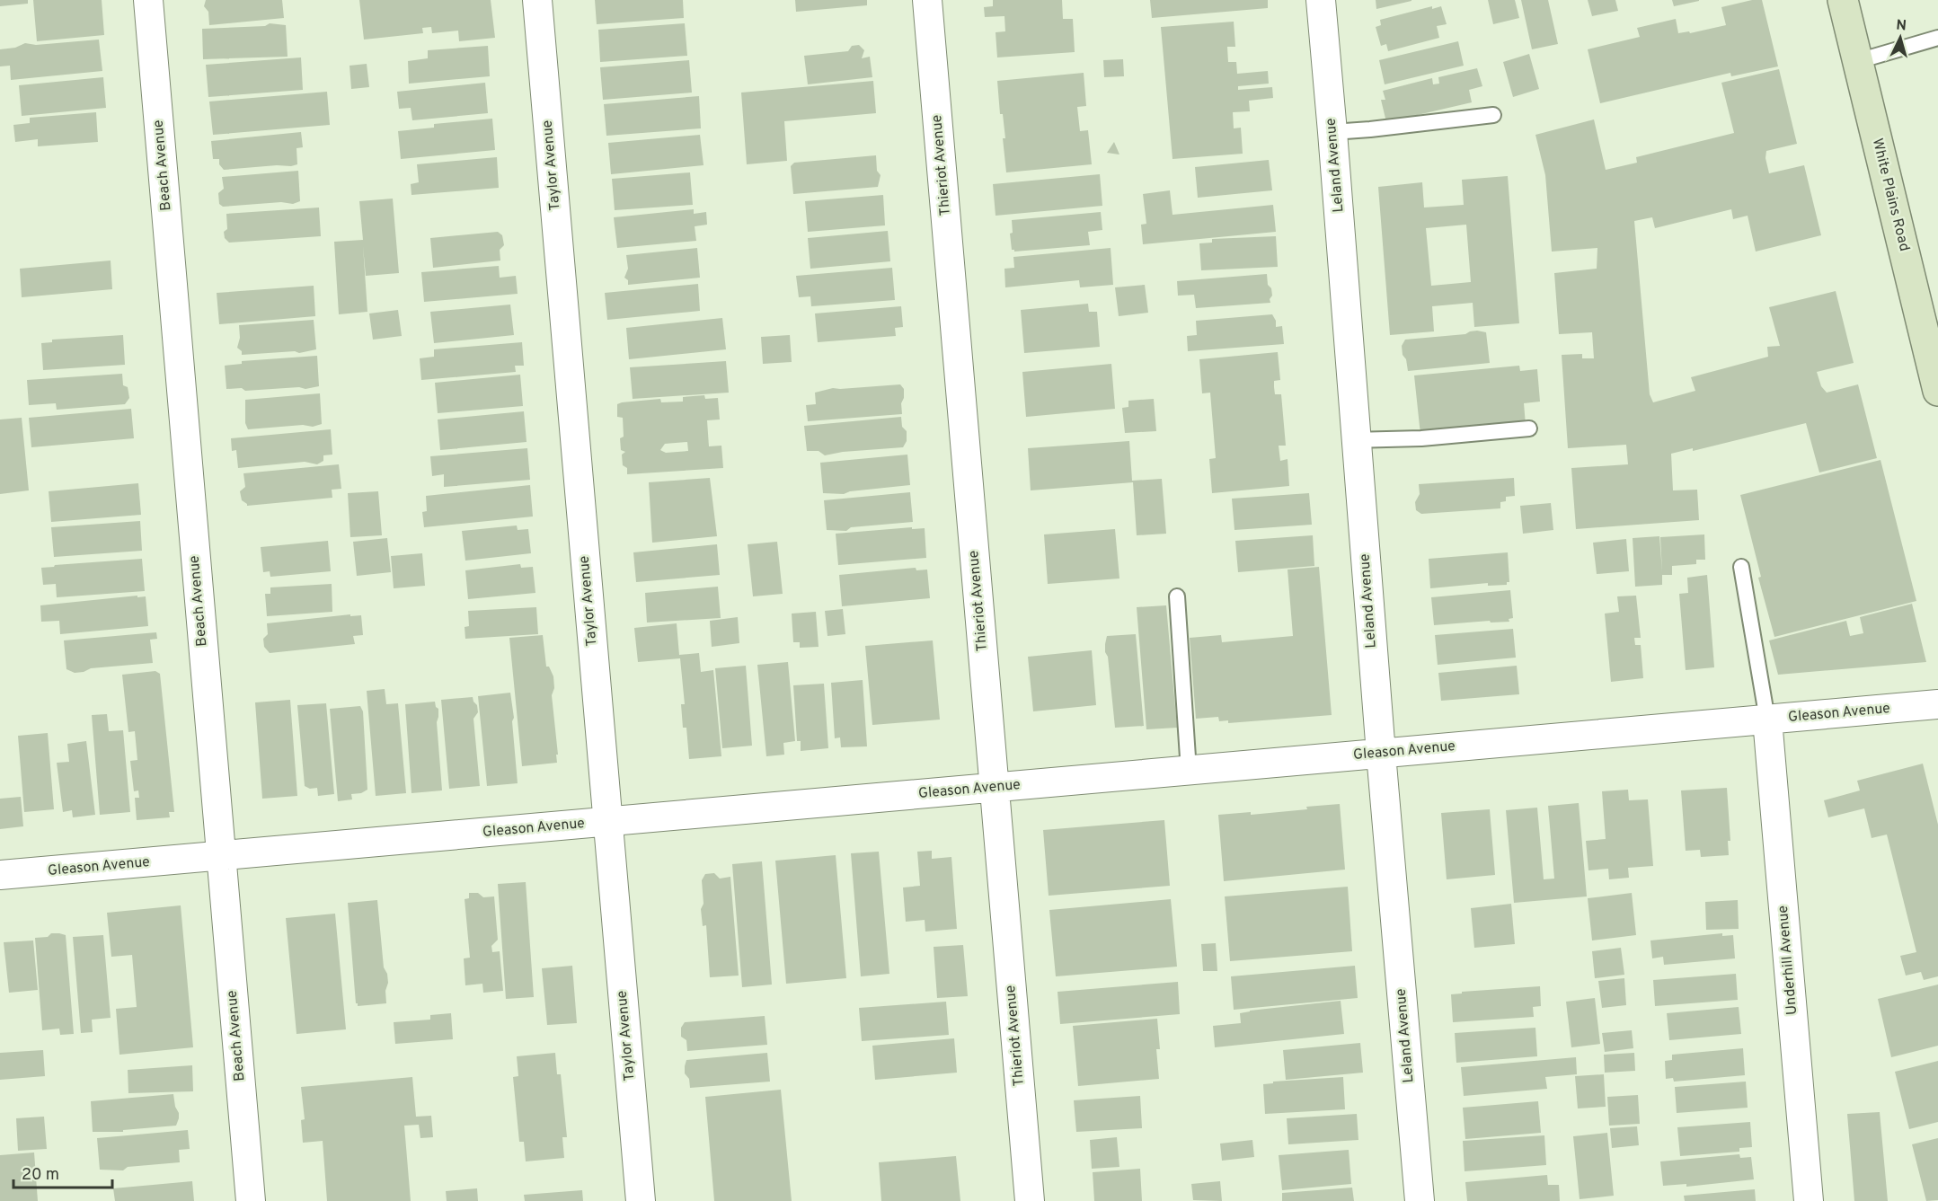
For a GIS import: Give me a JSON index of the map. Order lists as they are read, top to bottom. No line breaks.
{"streets":{"main road":["White Plains Road"],"street":["Beach Avenue","Taylor Avenue","Thieriot Avenue","Leland Avenue","Gleason Avenue","Underhill Avenue"]},"crossings":[["Beach Avenue","Gleason Avenue"],["Taylor Avenue","Gleason Avenue"],["Thieriot Avenue","Gleason Avenue"],["Leland Avenue","Gleason Avenue"],["Gleason Avenue","Underhill Avenue"]],"scale_bar":"20 m","north":"top"}
